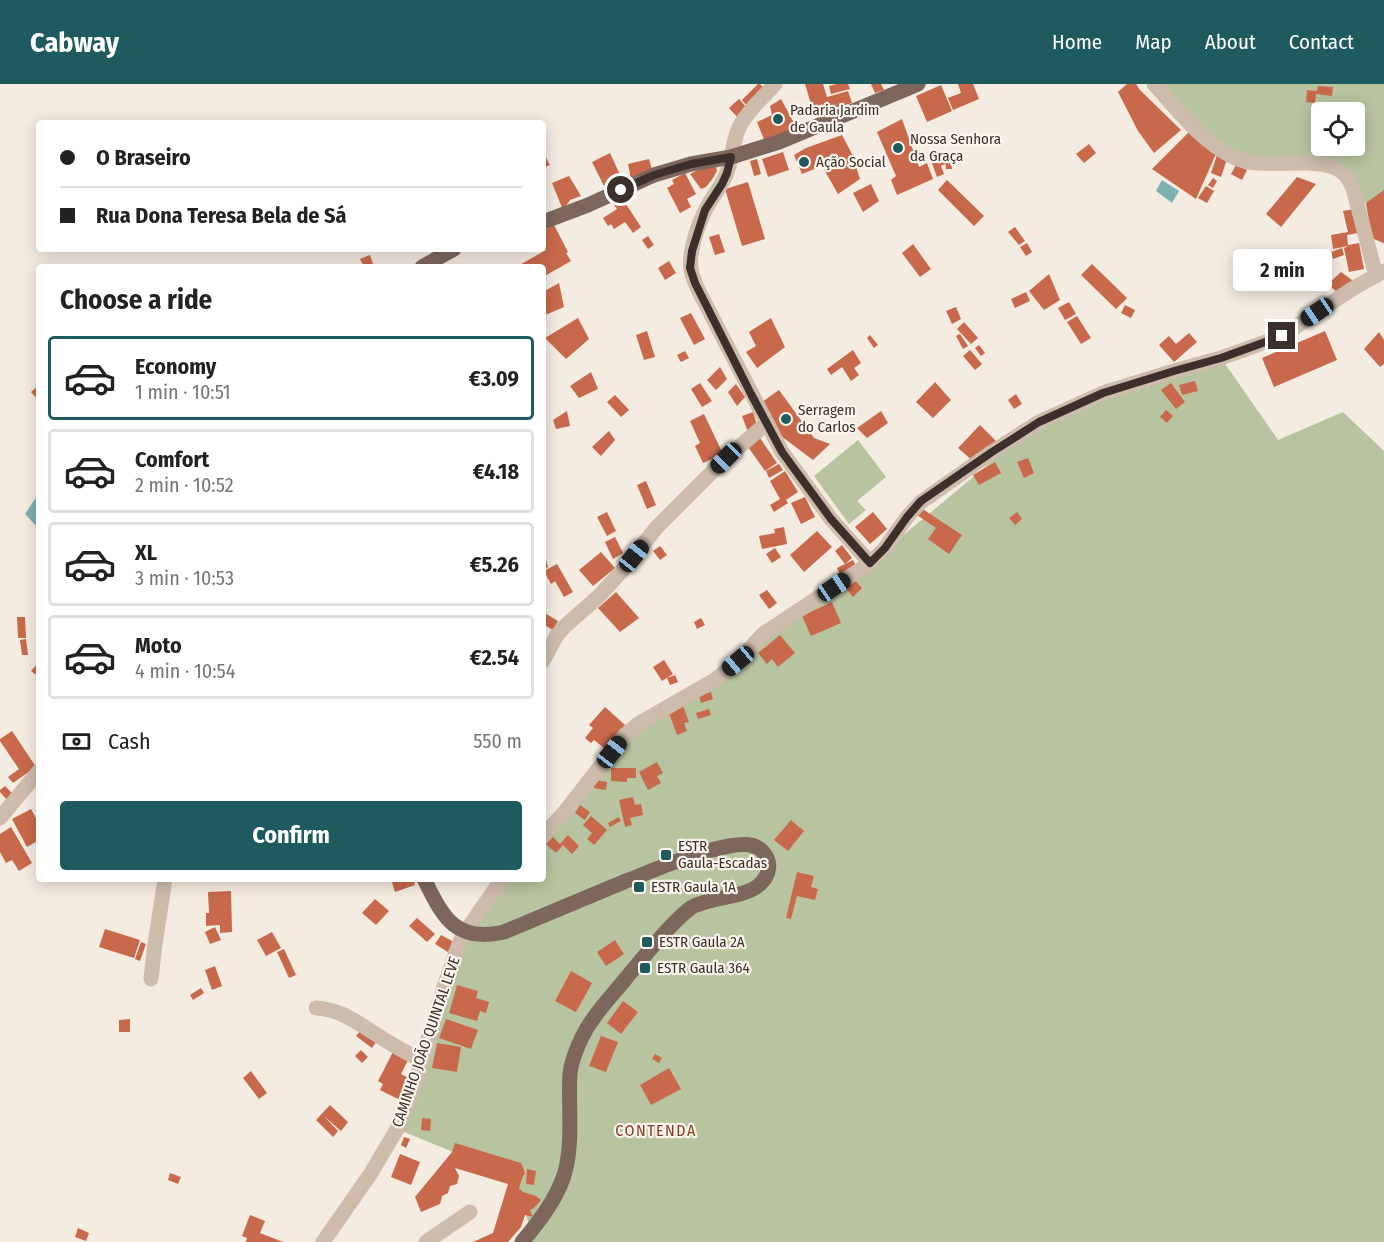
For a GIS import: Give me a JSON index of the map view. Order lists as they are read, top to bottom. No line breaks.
{"streets":{"street":["CAMINHO JOÃO QUINTAL LEVE"]},"districts":["CONTENDA"],"places":{"other":["Padaria Jardim de Gaula","Nossa Senhora da Graça","Ação Social","Serragem do Carlos"],"transit":["ESTR Gaula-Escadas","ESTR Gaula 1A","ESTR Gaula 2A","ESTR Gaula 364"]},"page":{"header":"Cabway","nav":["Home","Map","About","Contact"],"banner":["O Braseiro","Rua Dona Teresa Bela de Sá"],"bubble":"2 min","heading":"Choose a ride","list":[{"name":"Economy","note":"1 min · 10:51","value":"€3.09"},{"name":"Comfort","note":"2 min · 10:52","value":"€4.18"},{"name":"XL","note":"3 min · 10:53","value":"€5.26"},{"name":"Moto","note":"4 min · 10:54","value":"€2.54"}],"pay":["Cash","550 m"],"buttons":"Confirm"}}
